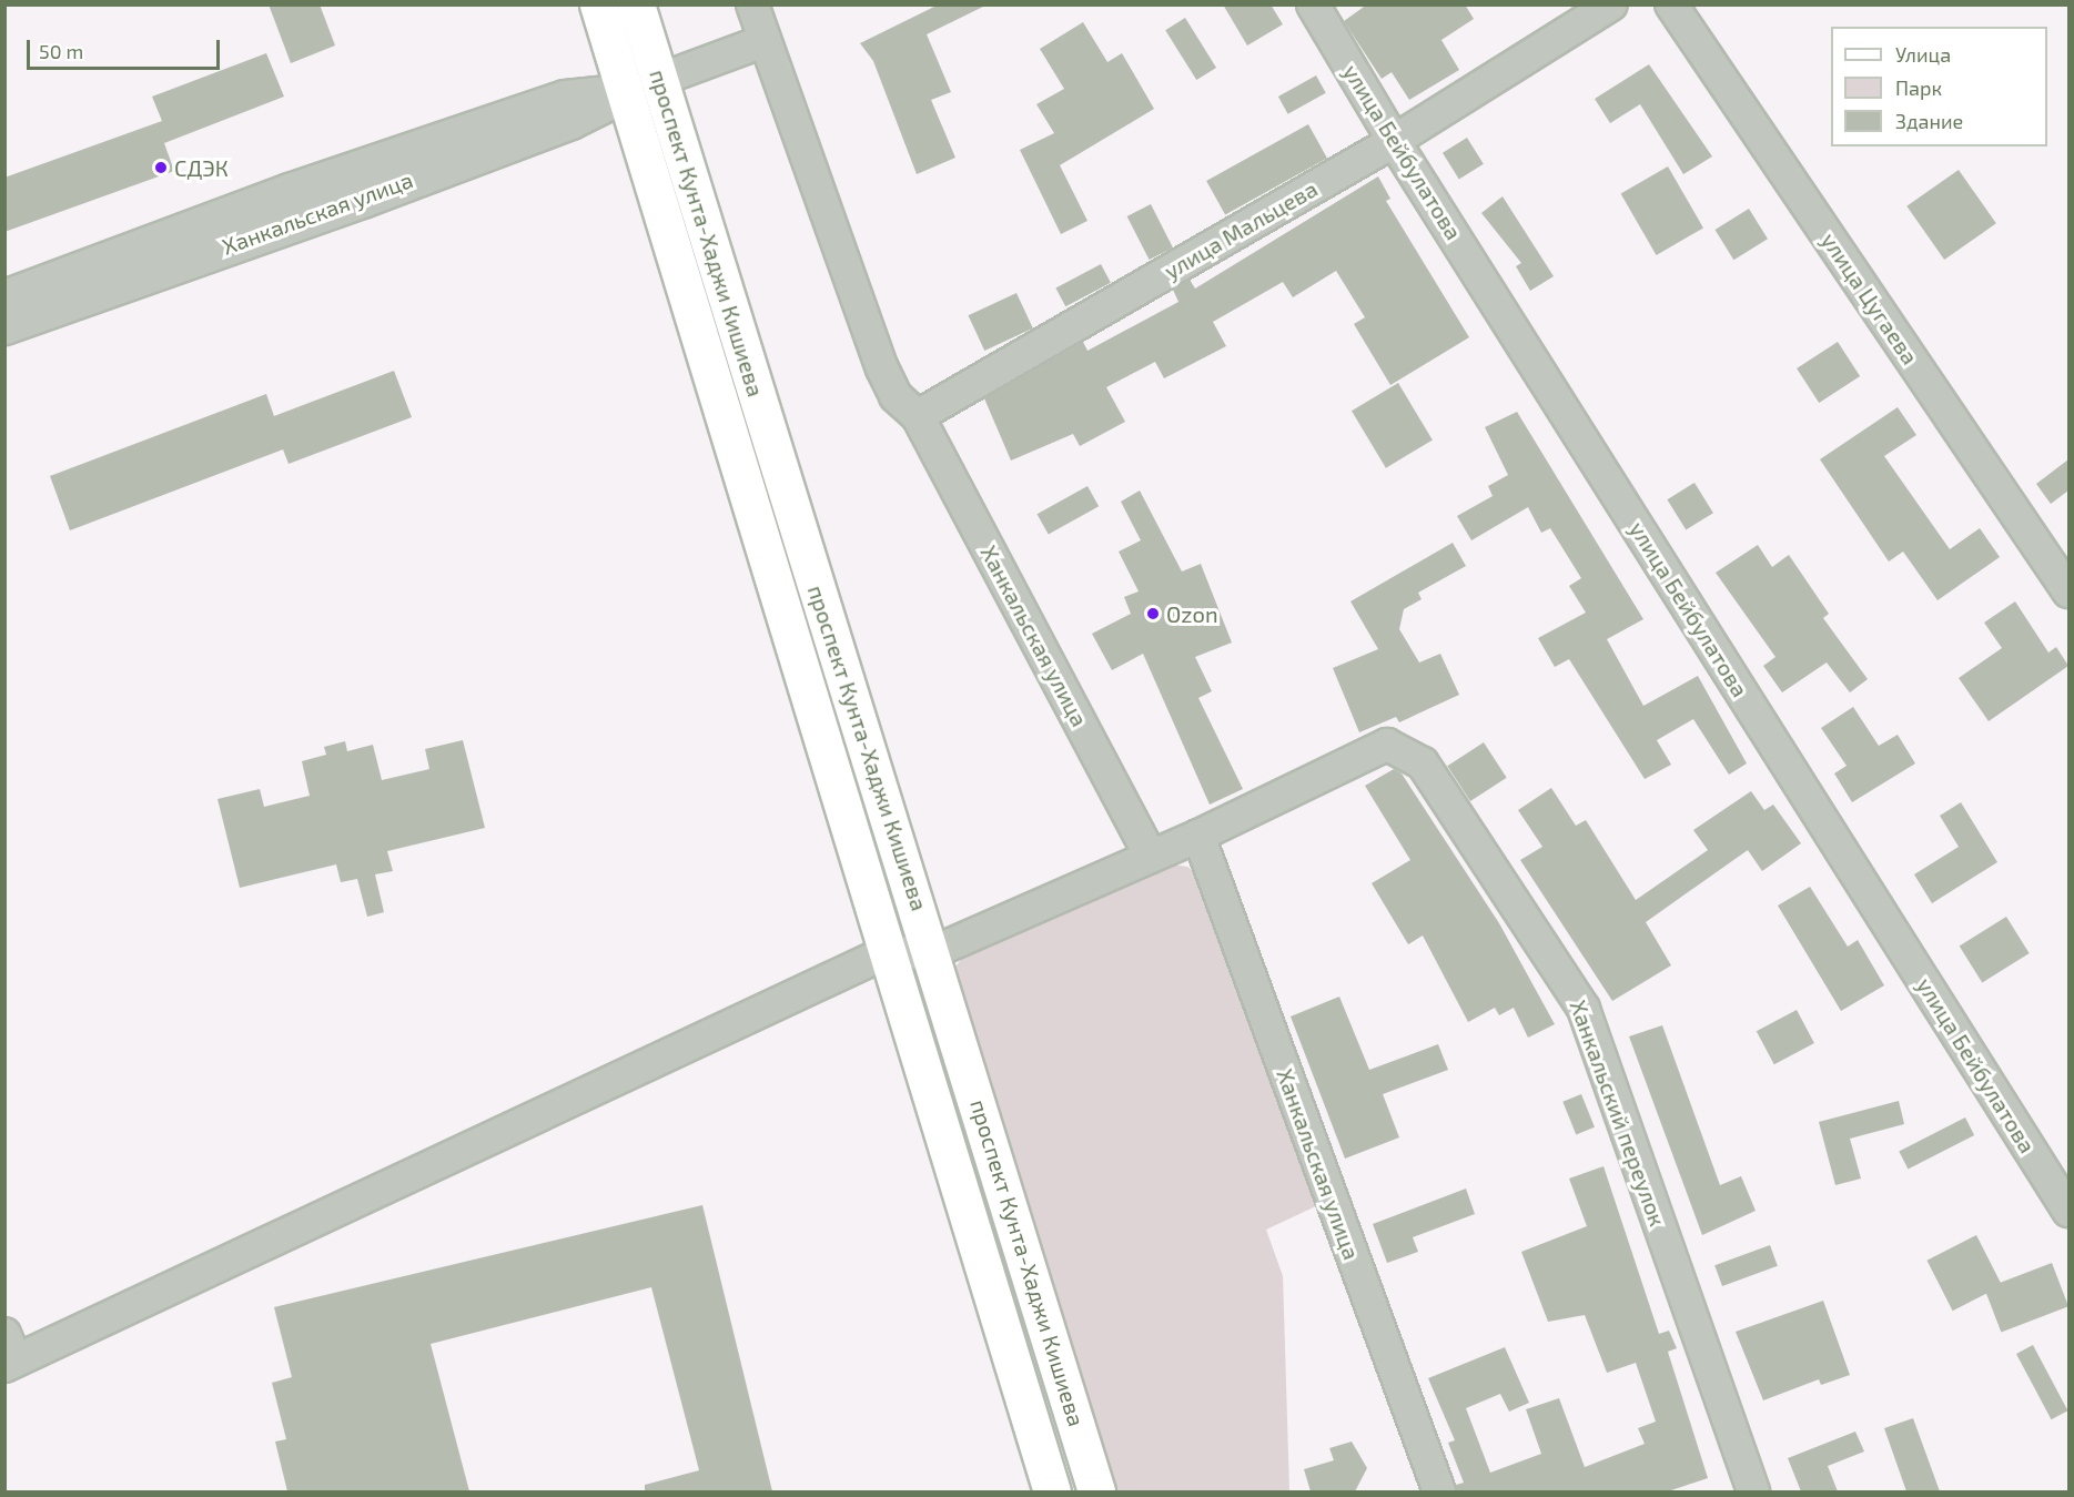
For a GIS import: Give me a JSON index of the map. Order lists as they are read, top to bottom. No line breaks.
{"streets":{"main road":["проспект Кунта-Хаджи Кишиева"],"street":["улица Бейбулатова","Ханкальская улица","улица Мальцева","улица Цугаева","Ханкальский переулок"]},"crossings":[["улица Бейбулатова","улица Мальцева"],["Ханкальская улица","улица Мальцева"],["Ханкальская улица","проспект Кунта-Хаджи Кишиева"],["Ханкальская улица","Ханкальский переулок"]],"places":["СДЭК","Ozon"],"legend":["Улица","Парк","Здание"],"scale_bar":"50 m"}
